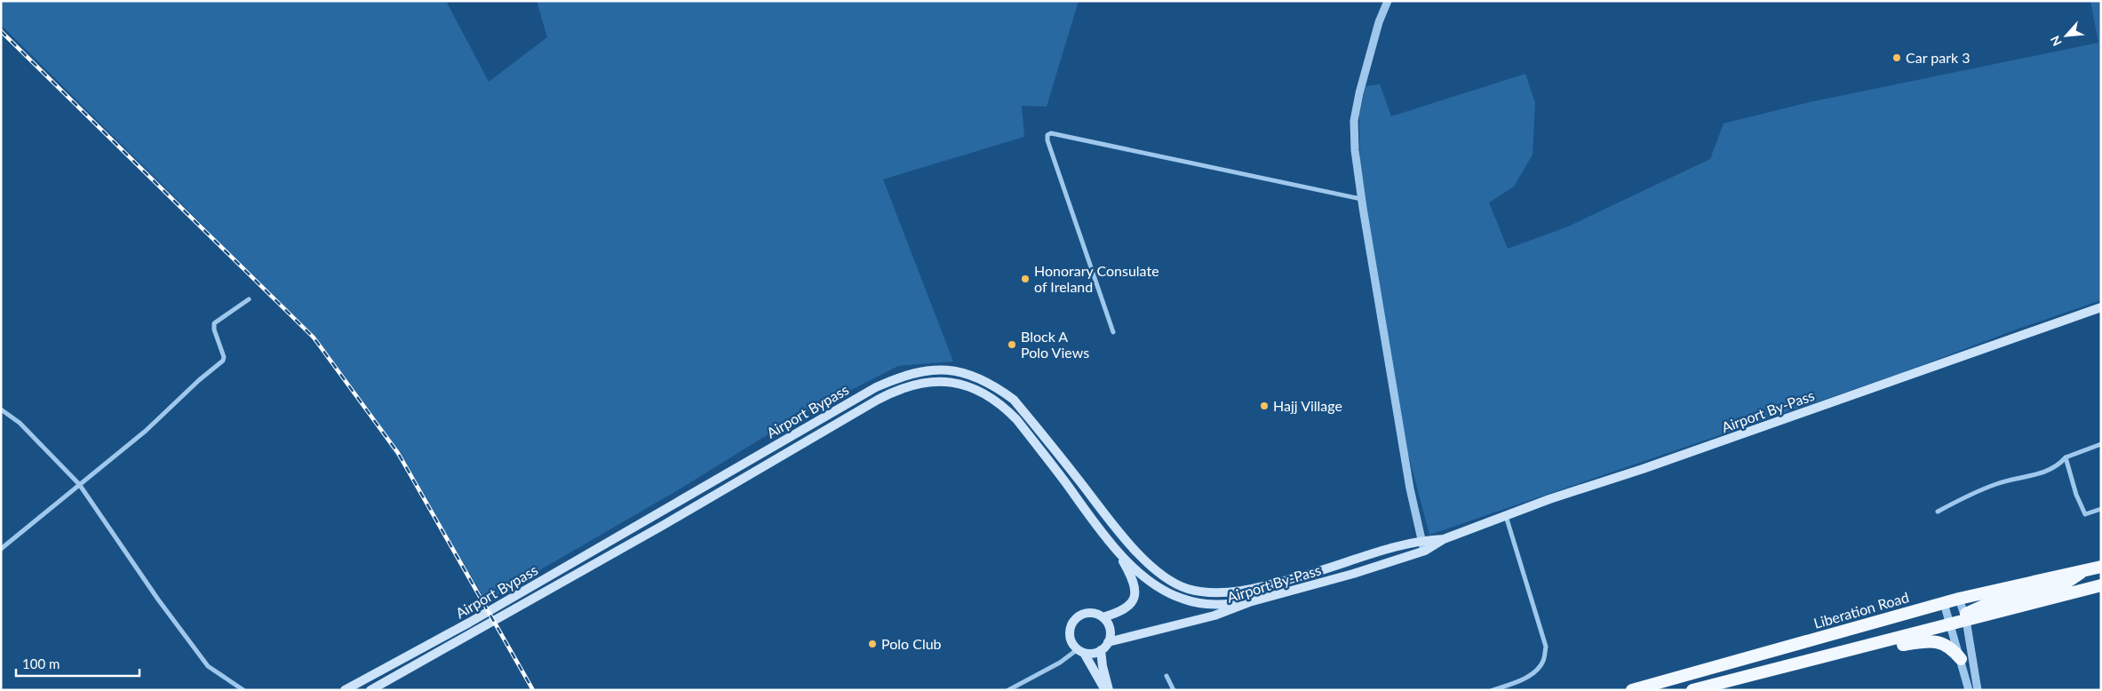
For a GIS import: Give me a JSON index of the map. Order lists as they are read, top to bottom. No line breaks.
{"streets":{"highway":["Liberation Road"],"main road":["Airport Bypass","Airport By-Pass"]},"crossings":[["Airport Bypass","Airport By-Pass"]],"places":["Car park 3","Honorary Consulate of Ireland","Block A Polo Views","Hajj Village","Polo Club"],"scale_bar":"100 m","north":"bottom left"}
